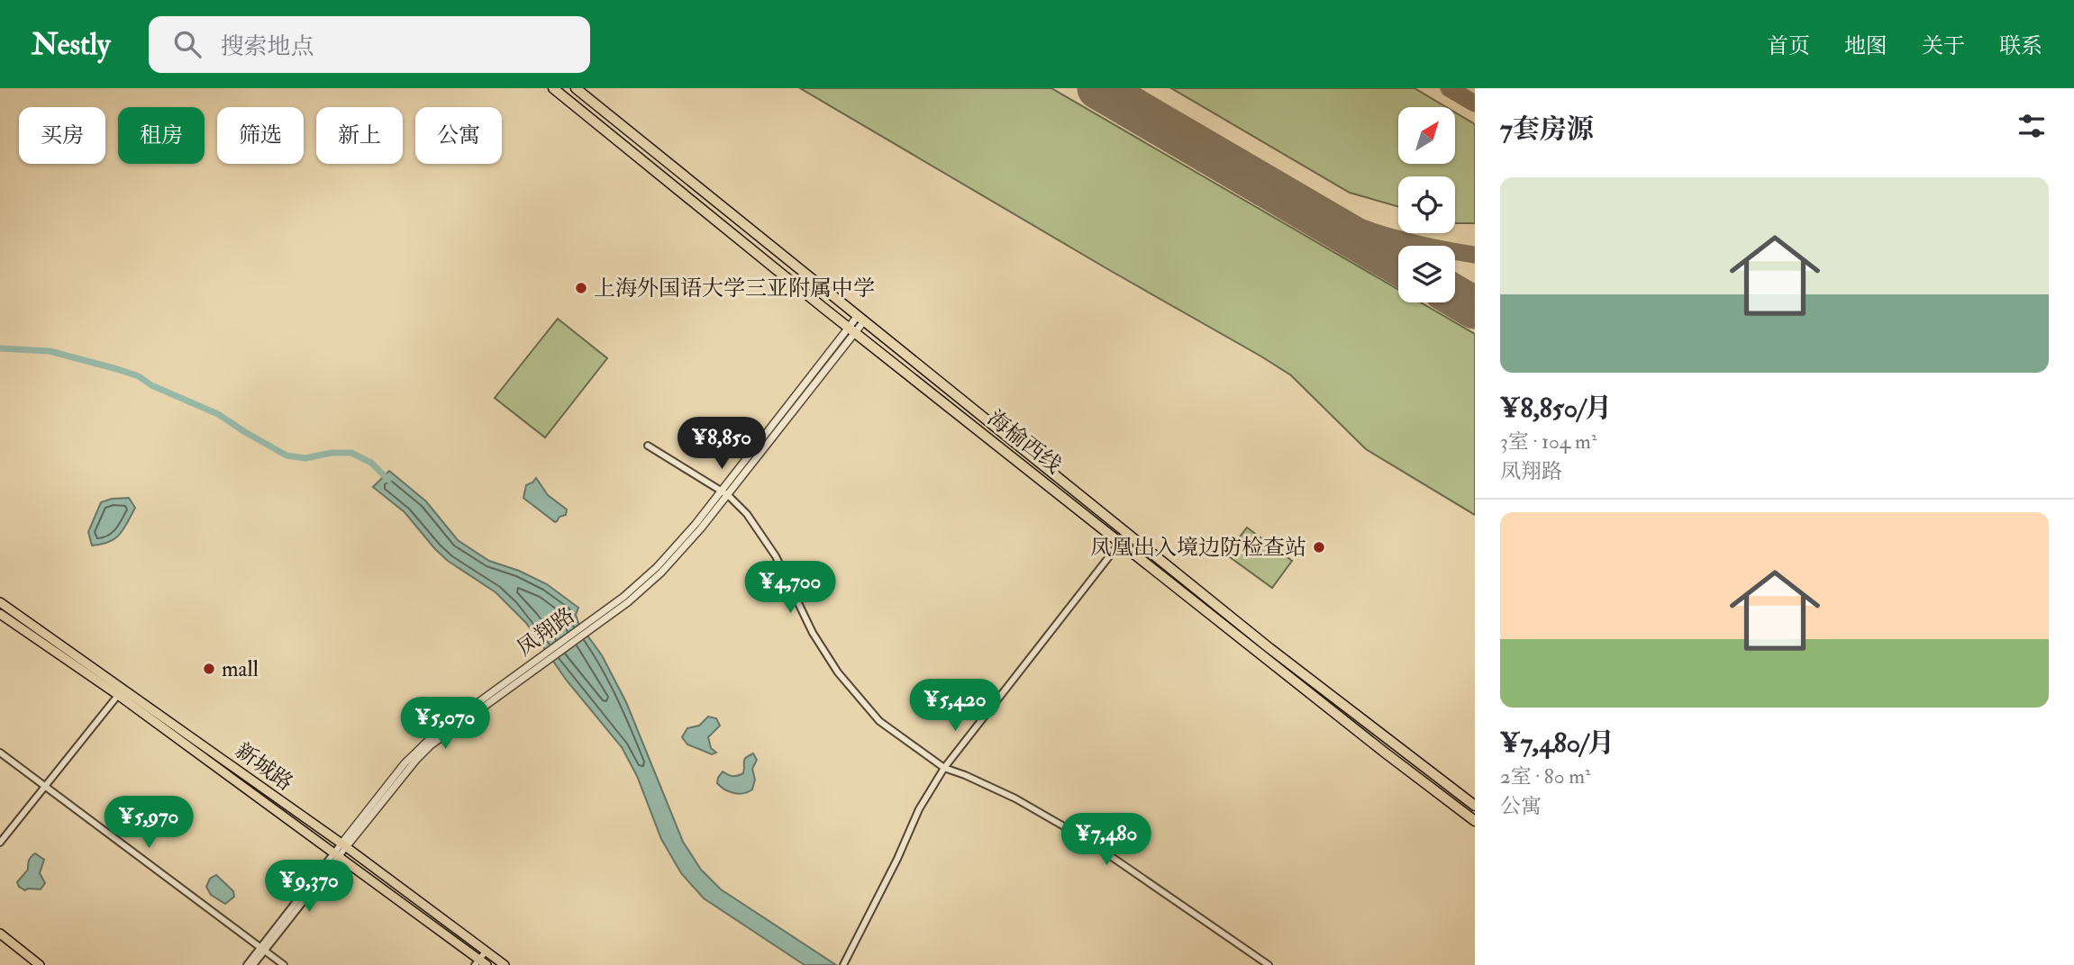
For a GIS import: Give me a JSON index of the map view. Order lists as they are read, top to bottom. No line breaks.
{"streets":{"highway":["海榆西线"],"main road":["新城路"],"street":["凤翔路"]},"crossings":[["海榆西线","凤翔路"],["凤翔路","新城路"]],"places":["上海外国语大学三亚附属中学","凤凰出入境边防检查站","mall"],"north":"top right","page":{"header":"Nestly","search":"搜索地点","nav":["首页","地图","关于","联系"],"heading":"7套房源","chip":["买房","租房","筛选","新上","公寓"],"list":[{"name":"¥8,850/月","note":"3室 · 104 m² · 凤翔路"},{"name":"¥7,480/月","note":"2室 · 80 m² · 公寓"}],"price":["¥8,850","¥4,700","¥5,420","¥5,070","¥5,970","¥7,480","¥9,370"]}}
